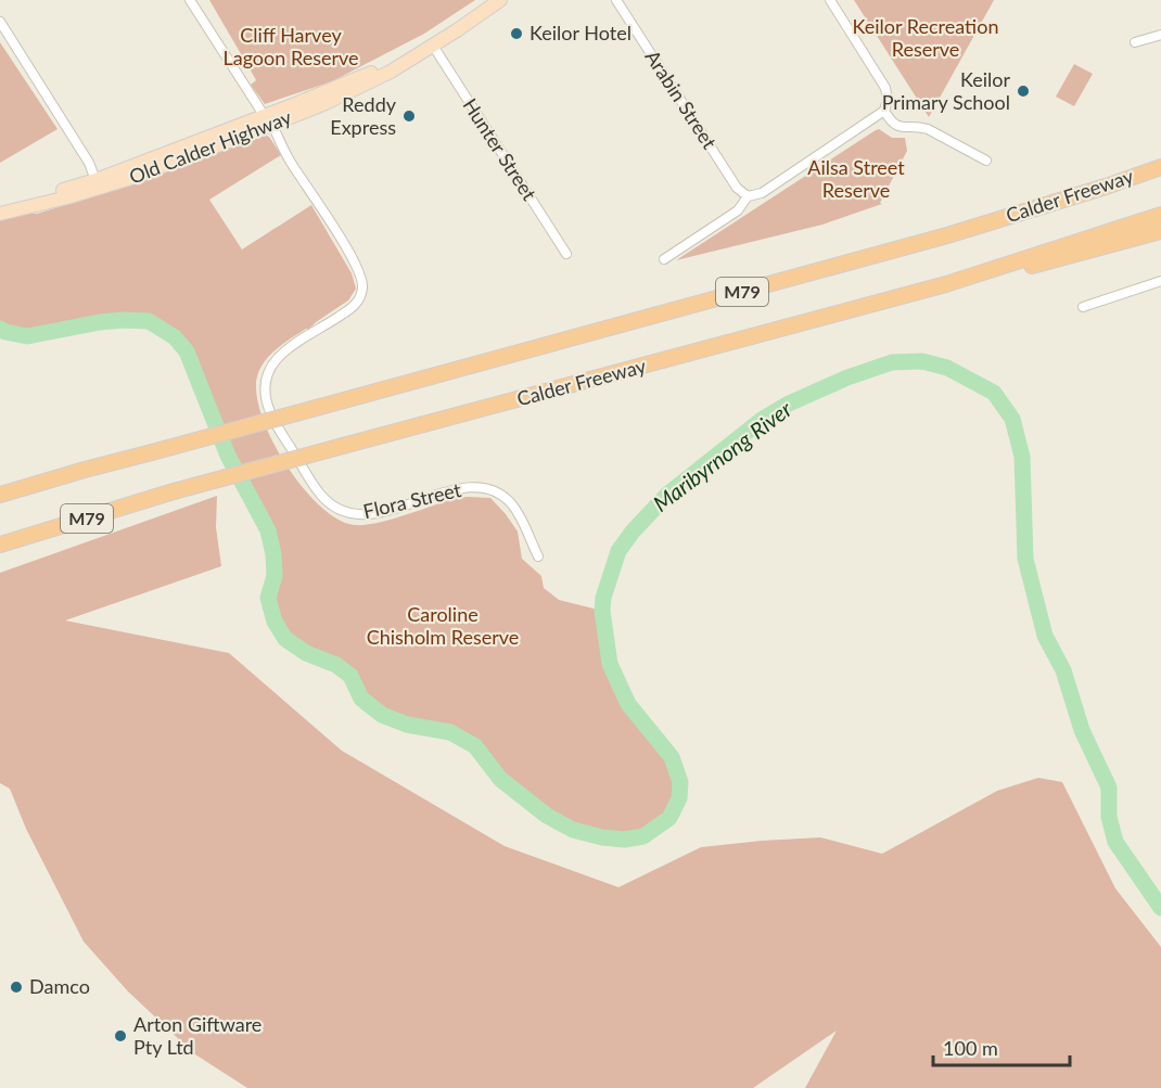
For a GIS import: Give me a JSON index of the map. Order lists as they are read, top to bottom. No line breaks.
{"streets":{"highway":["Calder Freeway","M79"],"main road":["Old Calder Highway"],"street":["Arabin Street","Hunter Street","Flora Street"]},"crossings":[["Old Calder Highway","Hunter Street"],["Old Calder Highway","Flora Street"]],"water":["Maribyrnong River"],"parks":["Keilor Recreation Reserve","Cliff Harvey Lagoon Reserve","Ailsa Street Reserve","Caroline Chisholm Reserve"],"places":["Keilor Hotel","Keilor Primary School","Reddy Express","Damco","Arton Giftware Pty Ltd"],"scale_bar":"100 m"}
